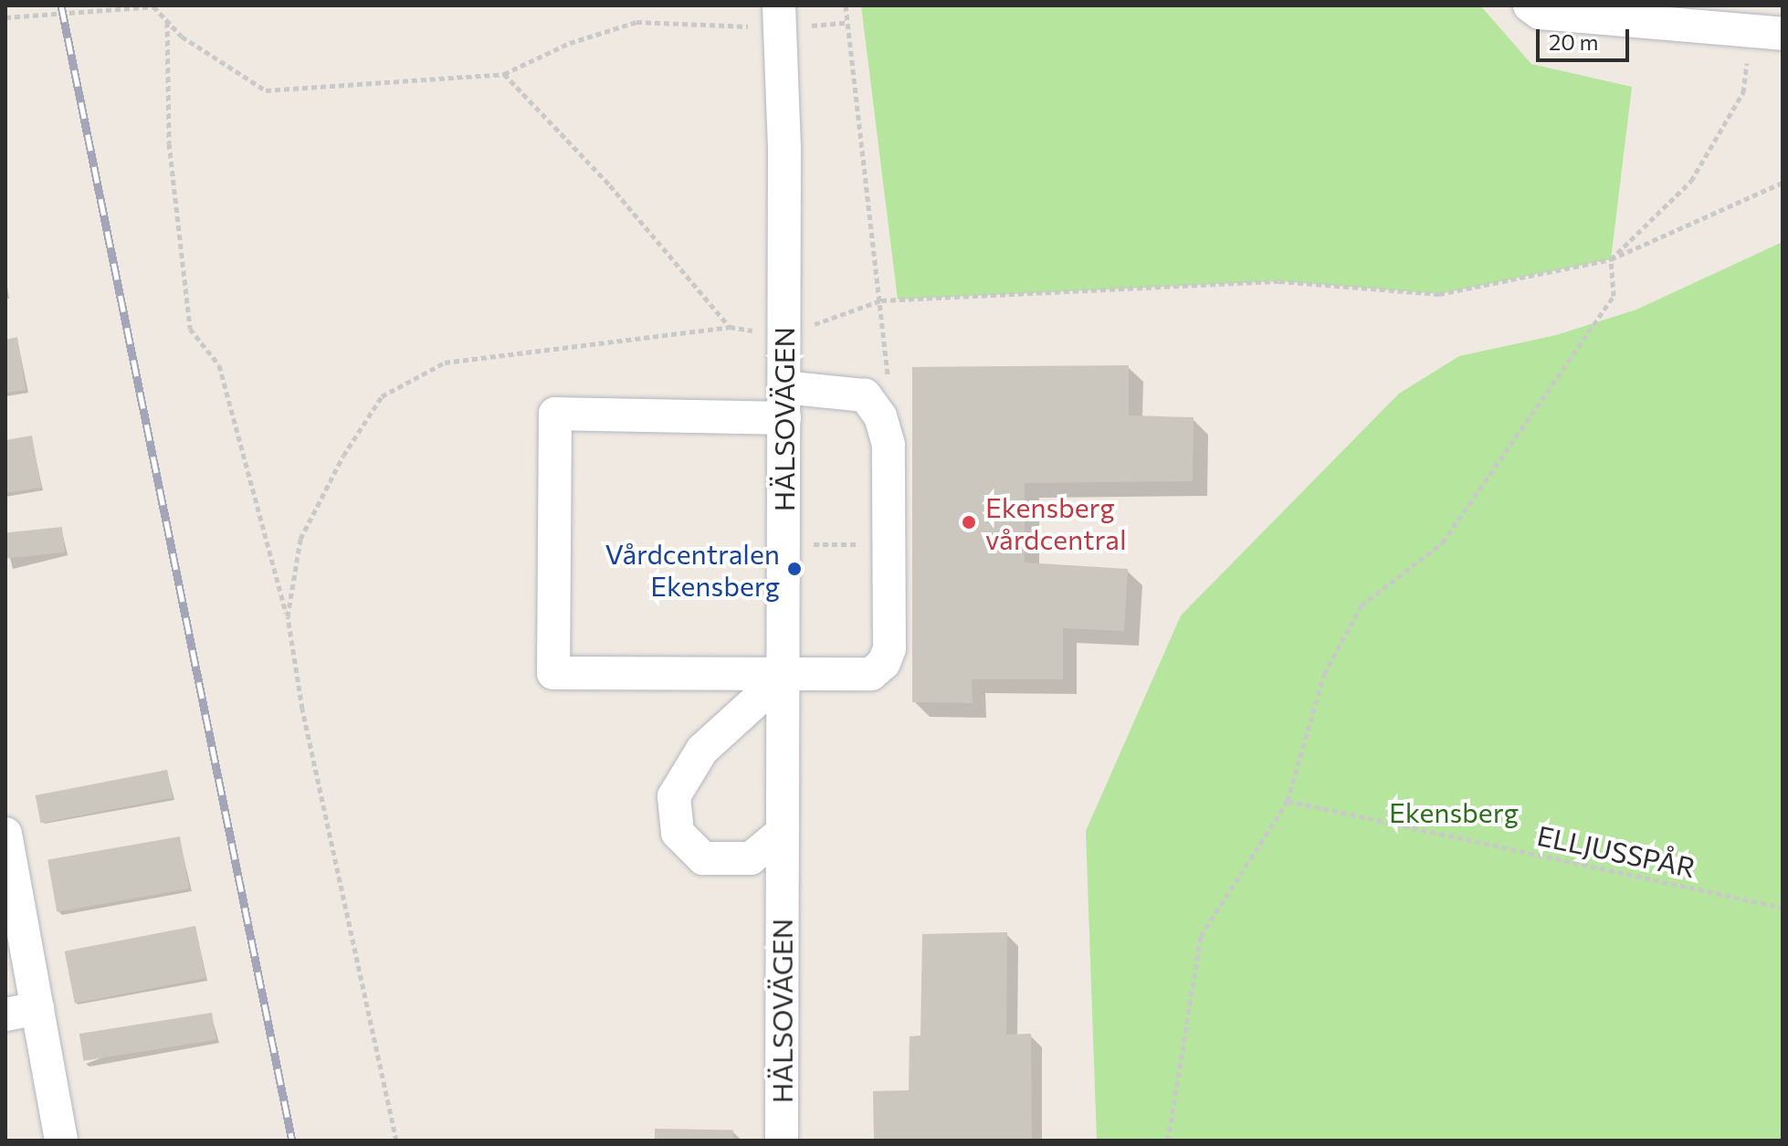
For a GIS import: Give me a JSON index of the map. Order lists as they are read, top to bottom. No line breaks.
{"streets":{"street":["HÄLSOVÄGEN"],"path":["ELLJUSSPÅR"]},"parks":["Ekensberg"],"places":["Ekensberg vårdcentral","Vårdcentralen Ekensberg"],"scale_bar":"20 m"}
